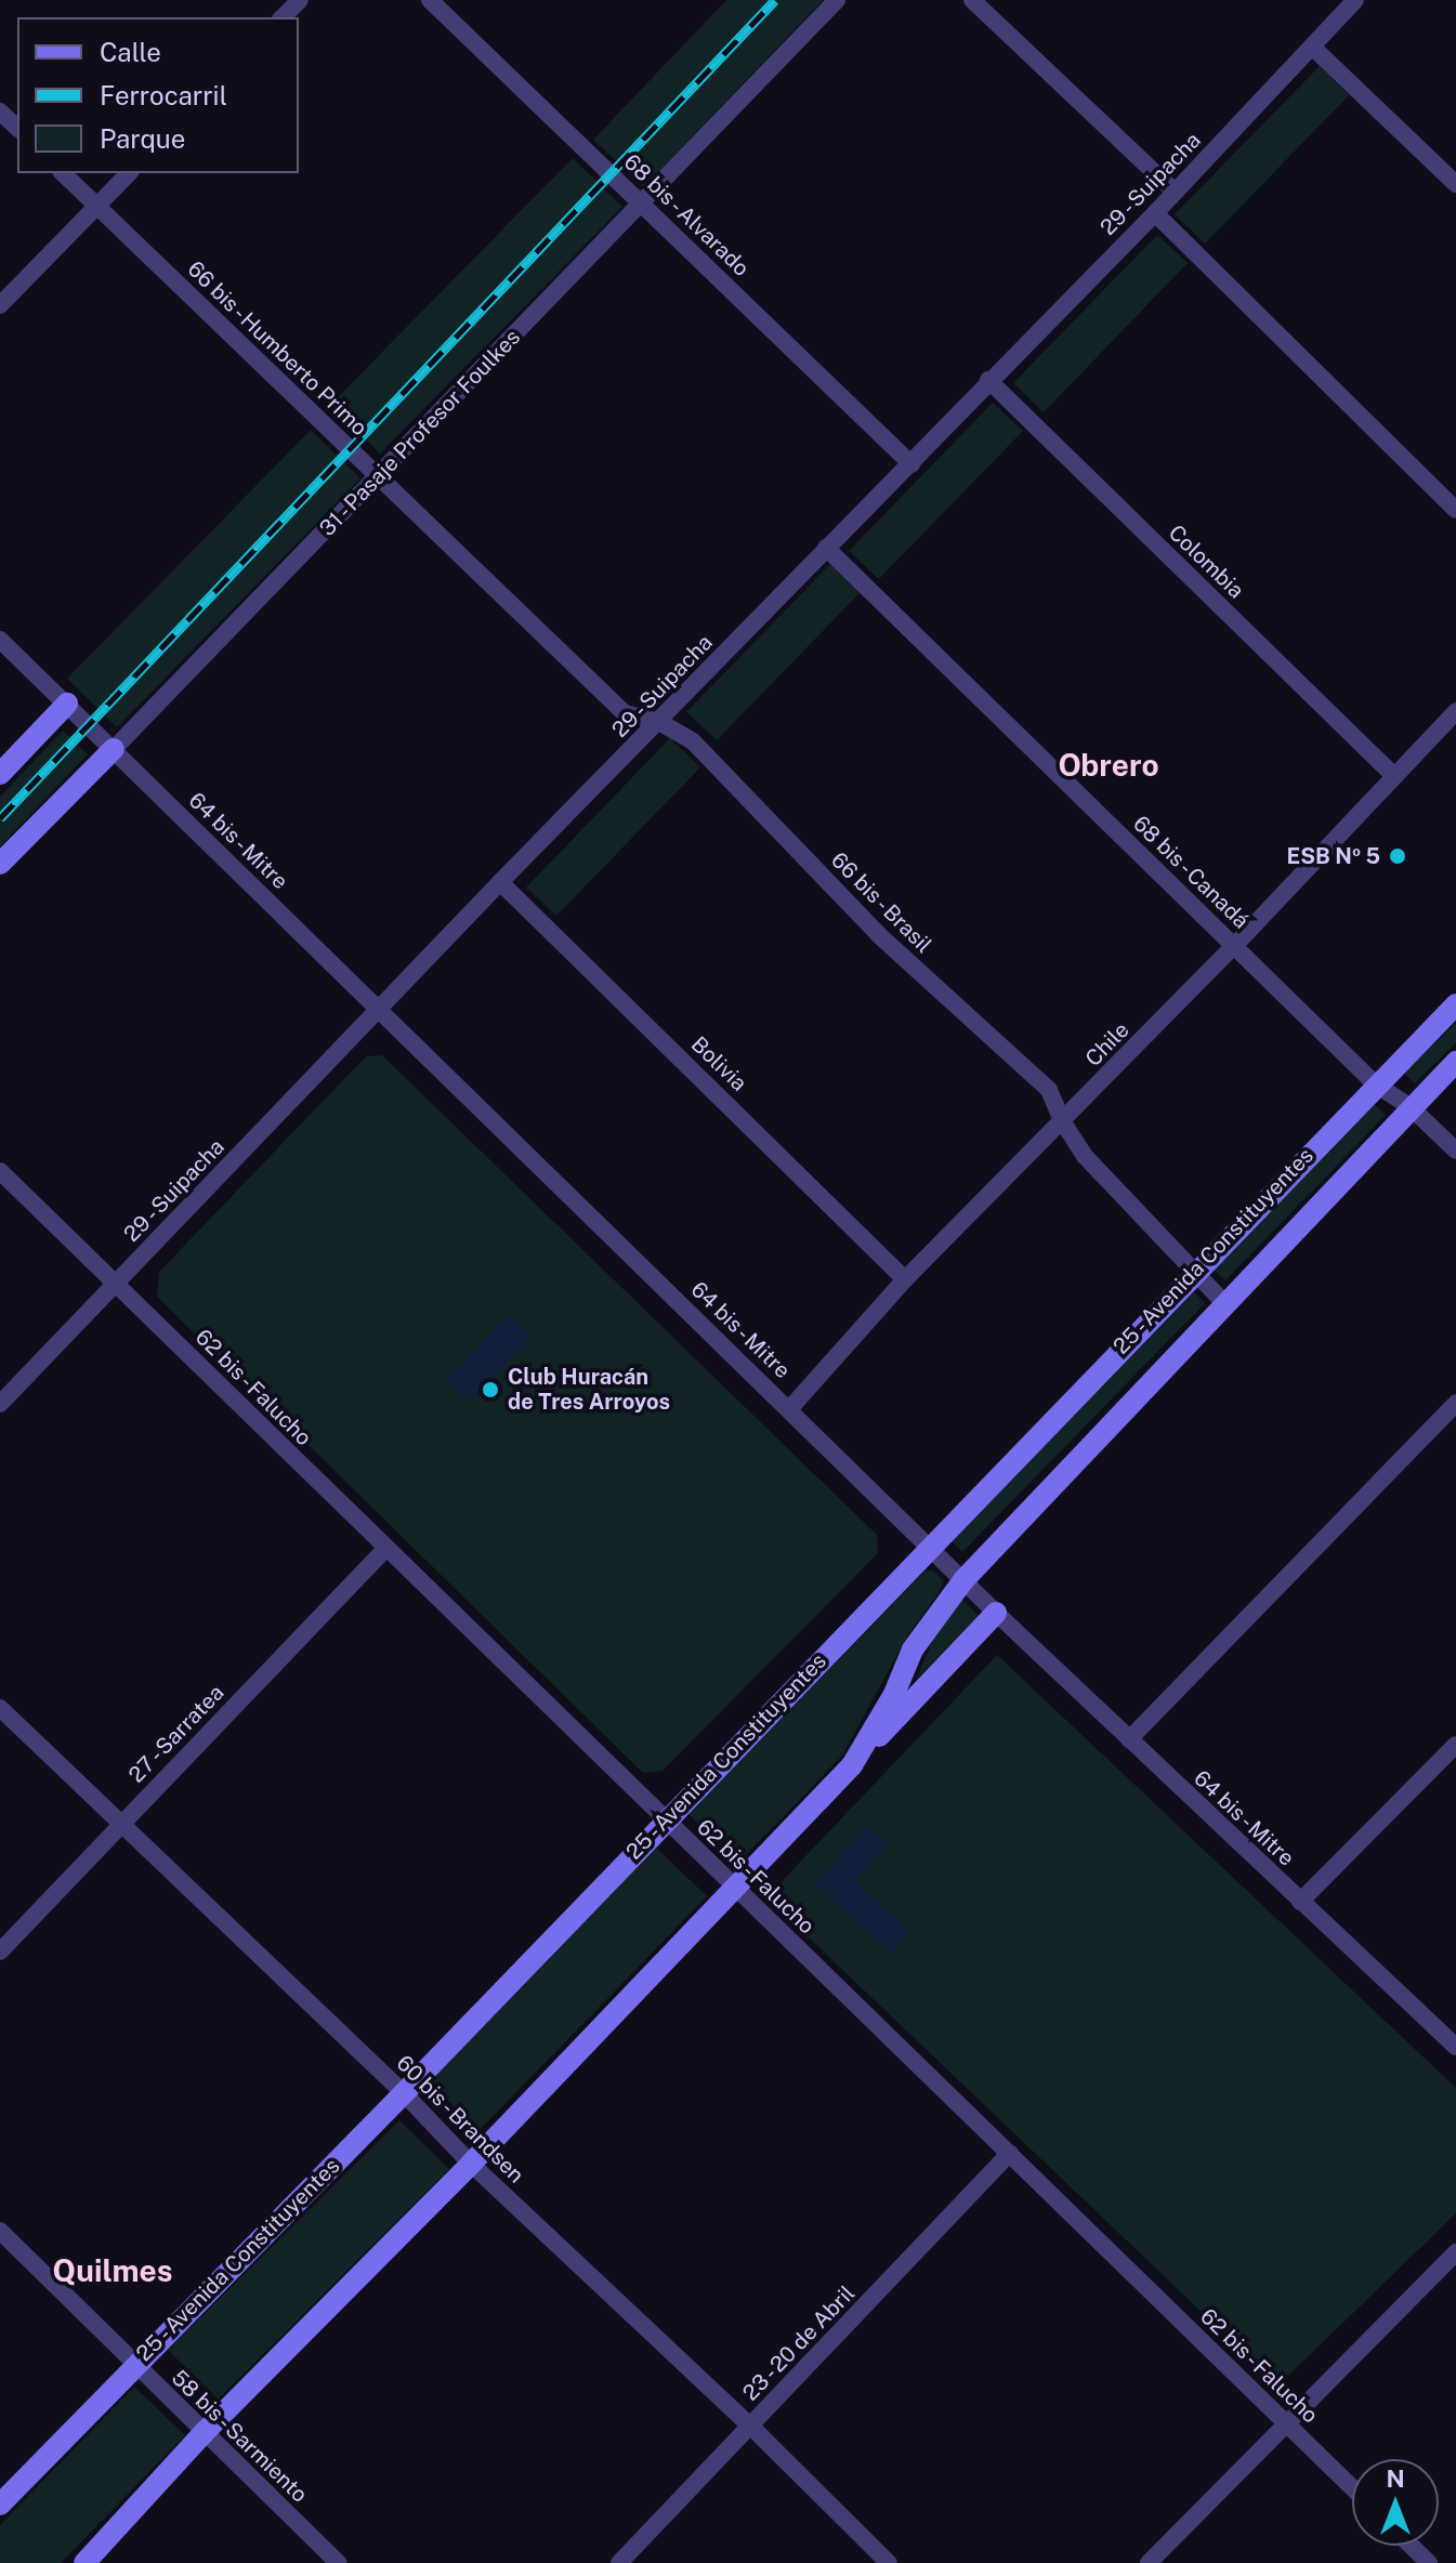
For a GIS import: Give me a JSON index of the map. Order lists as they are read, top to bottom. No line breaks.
{"streets":{"main road":["31 - Pasaje Profesor Foulkes","25 - Avenida Constituyentes"],"street":["29 - Suipacha","68 bis - Alvarado","66 bis - Humberto Primo","Colombia","64 bis - Mitre","68 bis - Canadá","66 bis - Brasil","Chile","Bolivia","62 bis - Falucho","27 - Sarratea","60 bis - Brandsen","23 - 20 de Abril","58 bis - Sarmiento"]},"crossings":[["29 - Suipacha","68 bis - Alvarado"],["29 - Suipacha","66 bis - Humberto Primo"],["29 - Suipacha","Colombia"],["29 - Suipacha","64 bis - Mitre"],["29 - Suipacha","68 bis - Canadá"],["29 - Suipacha","66 bis - Brasil"],["29 - Suipacha","Bolivia"],["29 - Suipacha","62 bis - Falucho"],["68 bis - Alvarado","31 - Pasaje Profesor Foulkes"],["66 bis - Humberto Primo","31 - Pasaje Profesor Foulkes"],["66 bis - Humberto Primo","66 bis - Brasil"],["31 - Pasaje Profesor Foulkes","64 bis - Mitre"],["Colombia","Chile"],["64 bis - Mitre","Chile"],["64 bis - Mitre","25 - Avenida Constituyentes"],["68 bis - Canadá","Chile"],["68 bis - Canadá","25 - Avenida Constituyentes"],["66 bis - Brasil","Chile"],["Chile","Bolivia"],["25 - Avenida Constituyentes","62 bis - Falucho"],["25 - Avenida Constituyentes","60 bis - Brandsen"],["25 - Avenida Constituyentes","58 bis - Sarmiento"],["62 bis - Falucho","27 - Sarratea"],["62 bis - Falucho","23 - 20 de Abril"],["27 - Sarratea","60 bis - Brandsen"],["60 bis - Brandsen","23 - 20 de Abril"]],"districts":["Obrero","Quilmes"],"places":["ESB Nº 5","Club Huracán de Tres Arroyos"],"legend":["Calle","Ferrocarril","Parque"],"north":"top"}
